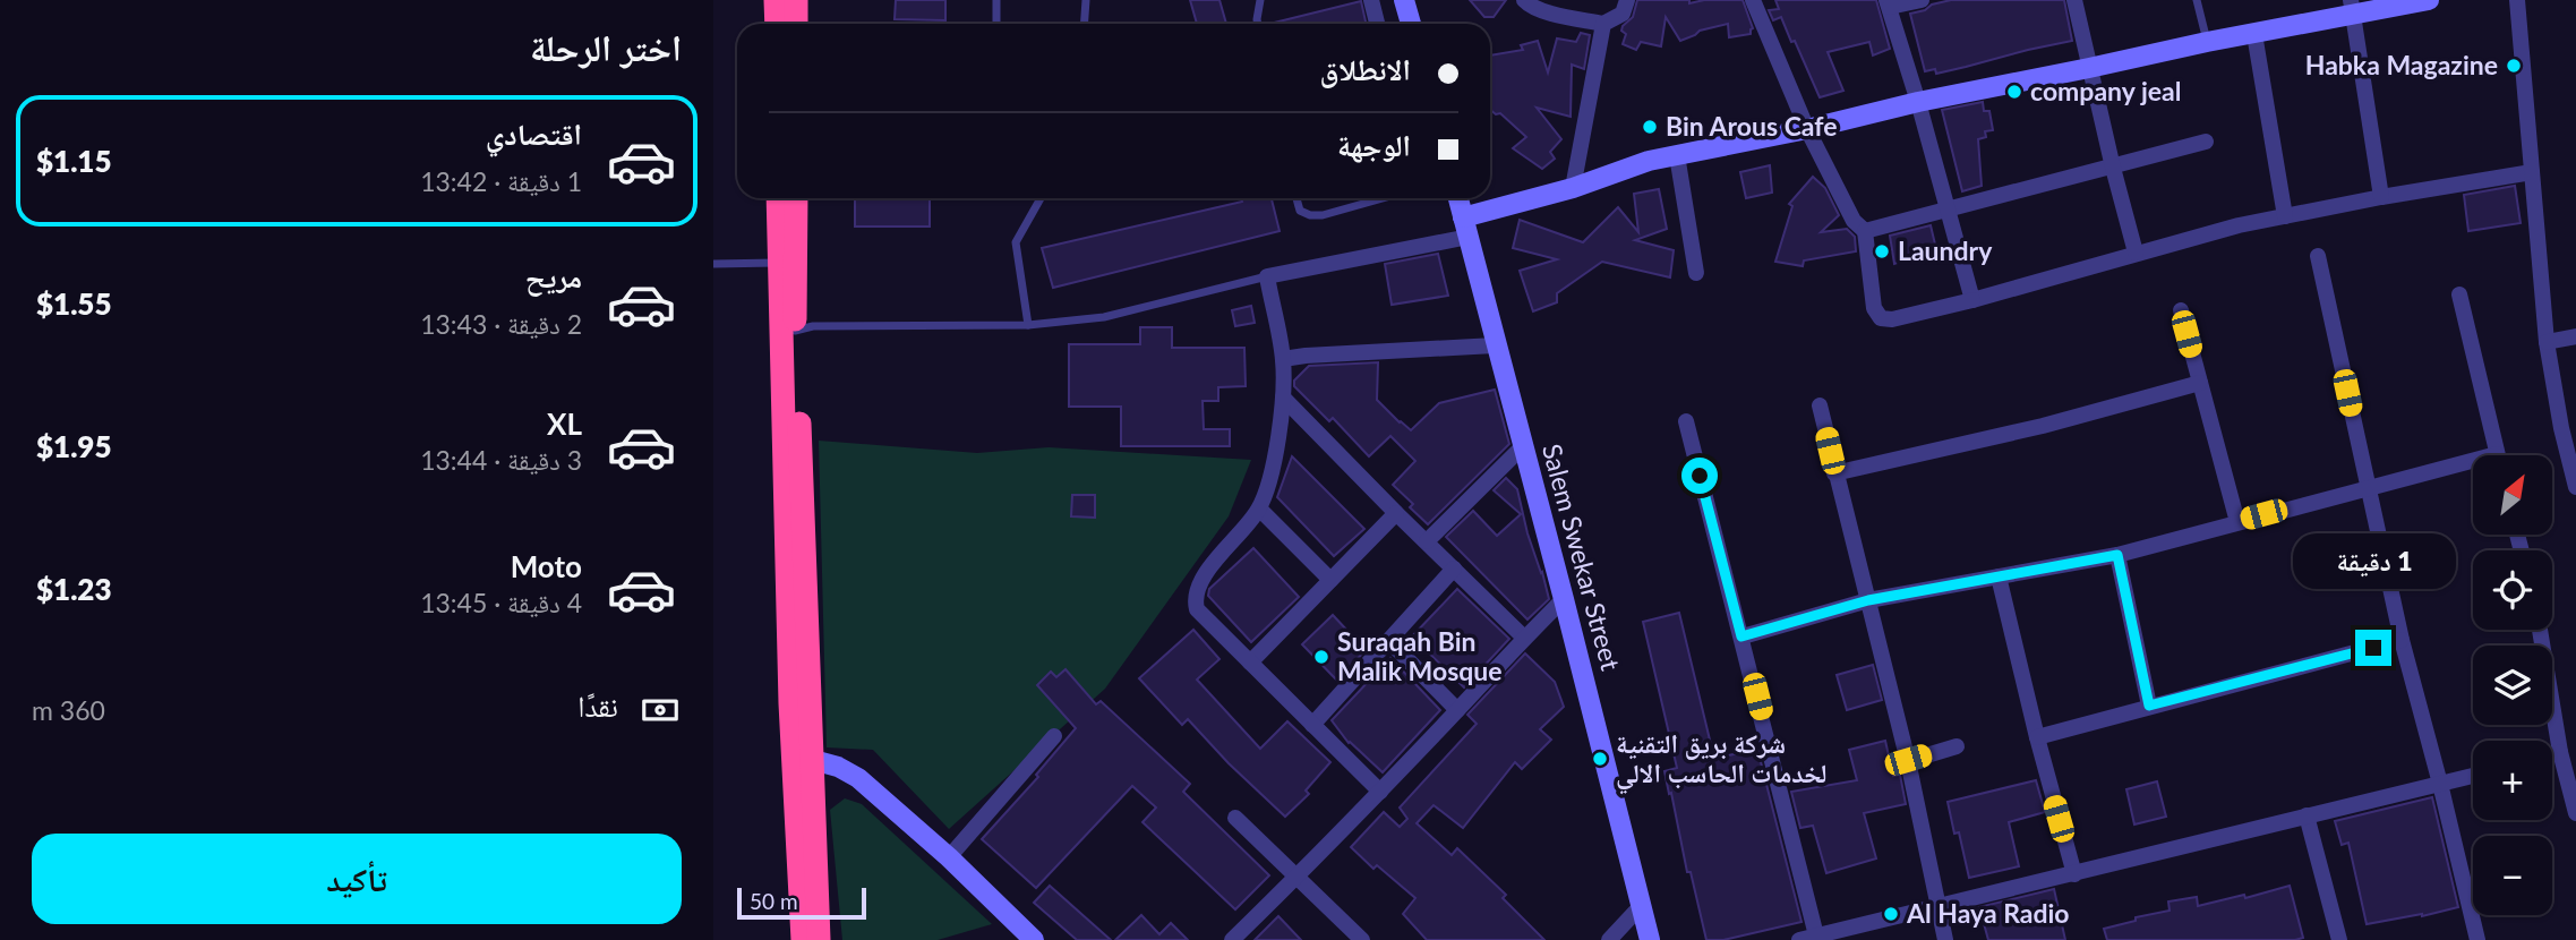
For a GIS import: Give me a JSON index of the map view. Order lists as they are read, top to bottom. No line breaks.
{"streets":{"street":["Salem Swekar Street"]},"places":["Habka Magazine","company jeal","Bin Arous Cafe","Laundry","Suraqah Bin Malik Mosque","شركة بريق التقنية لخدمات الحاسب الالي","Al Haya Radio"],"scale_bar":"50 m","north":"top right","page":{"heading":"اختر الرحلة","banner":["الانطلاق","الوجهة"],"list":[{"name":"اقتصادي","note":"1 دقيقة · 13:42","value":"$1.15"},{"name":"مريح","note":"2 دقيقة · 13:43","value":"$1.55"},{"name":"XL","note":"3 دقيقة · 13:44","value":"$1.95"},{"name":"Moto","note":"4 دقيقة · 13:45","value":"$1.23"}],"map_buttons":["+","−"],"bubble":"1 دقيقة","pay":["نقدًا","360 m"],"buttons":"تأكيد","scale":"50 m"}}
